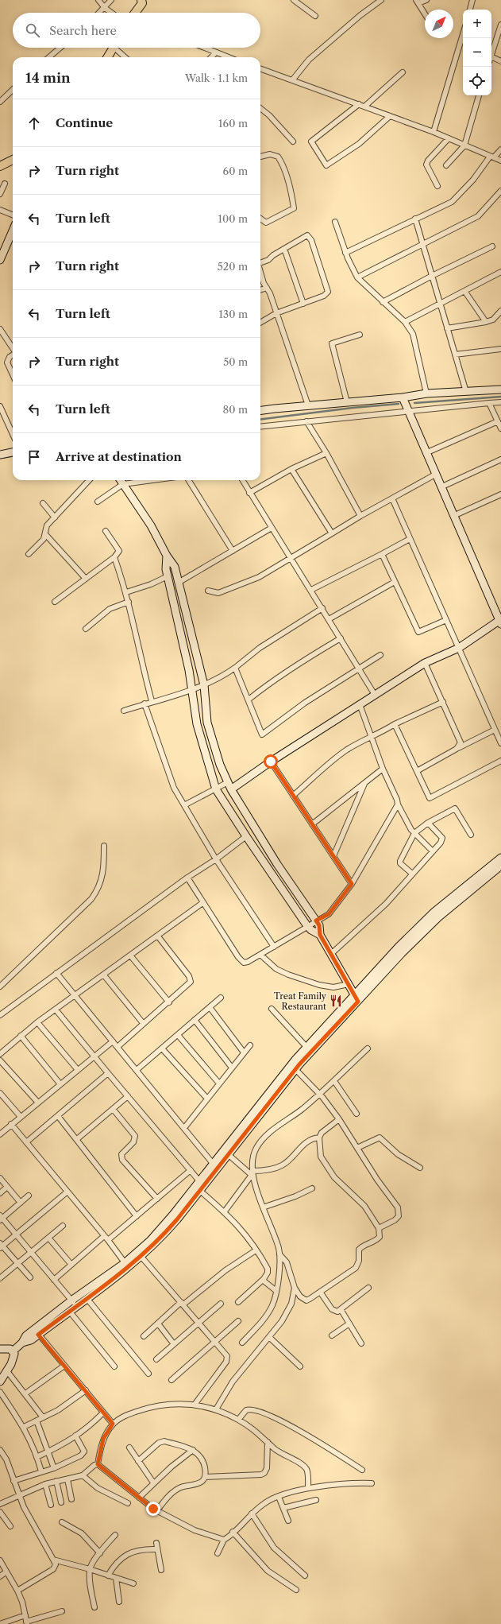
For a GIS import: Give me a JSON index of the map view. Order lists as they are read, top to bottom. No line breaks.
{"places":{"restaurant":["Treat Family Restaurant"]},"north":"top right","page":{"map_buttons":["+","−"],"search":"Search here","heading":["14 min","Walk · 1.1 km"],"list":[["Continue","160 m"],["Turn right","60 m"],["Turn left","100 m"],["Turn right","520 m"],["Turn left","130 m"],["Turn right","50 m"],["Turn left","80 m"],"Arrive at destination"]}}
